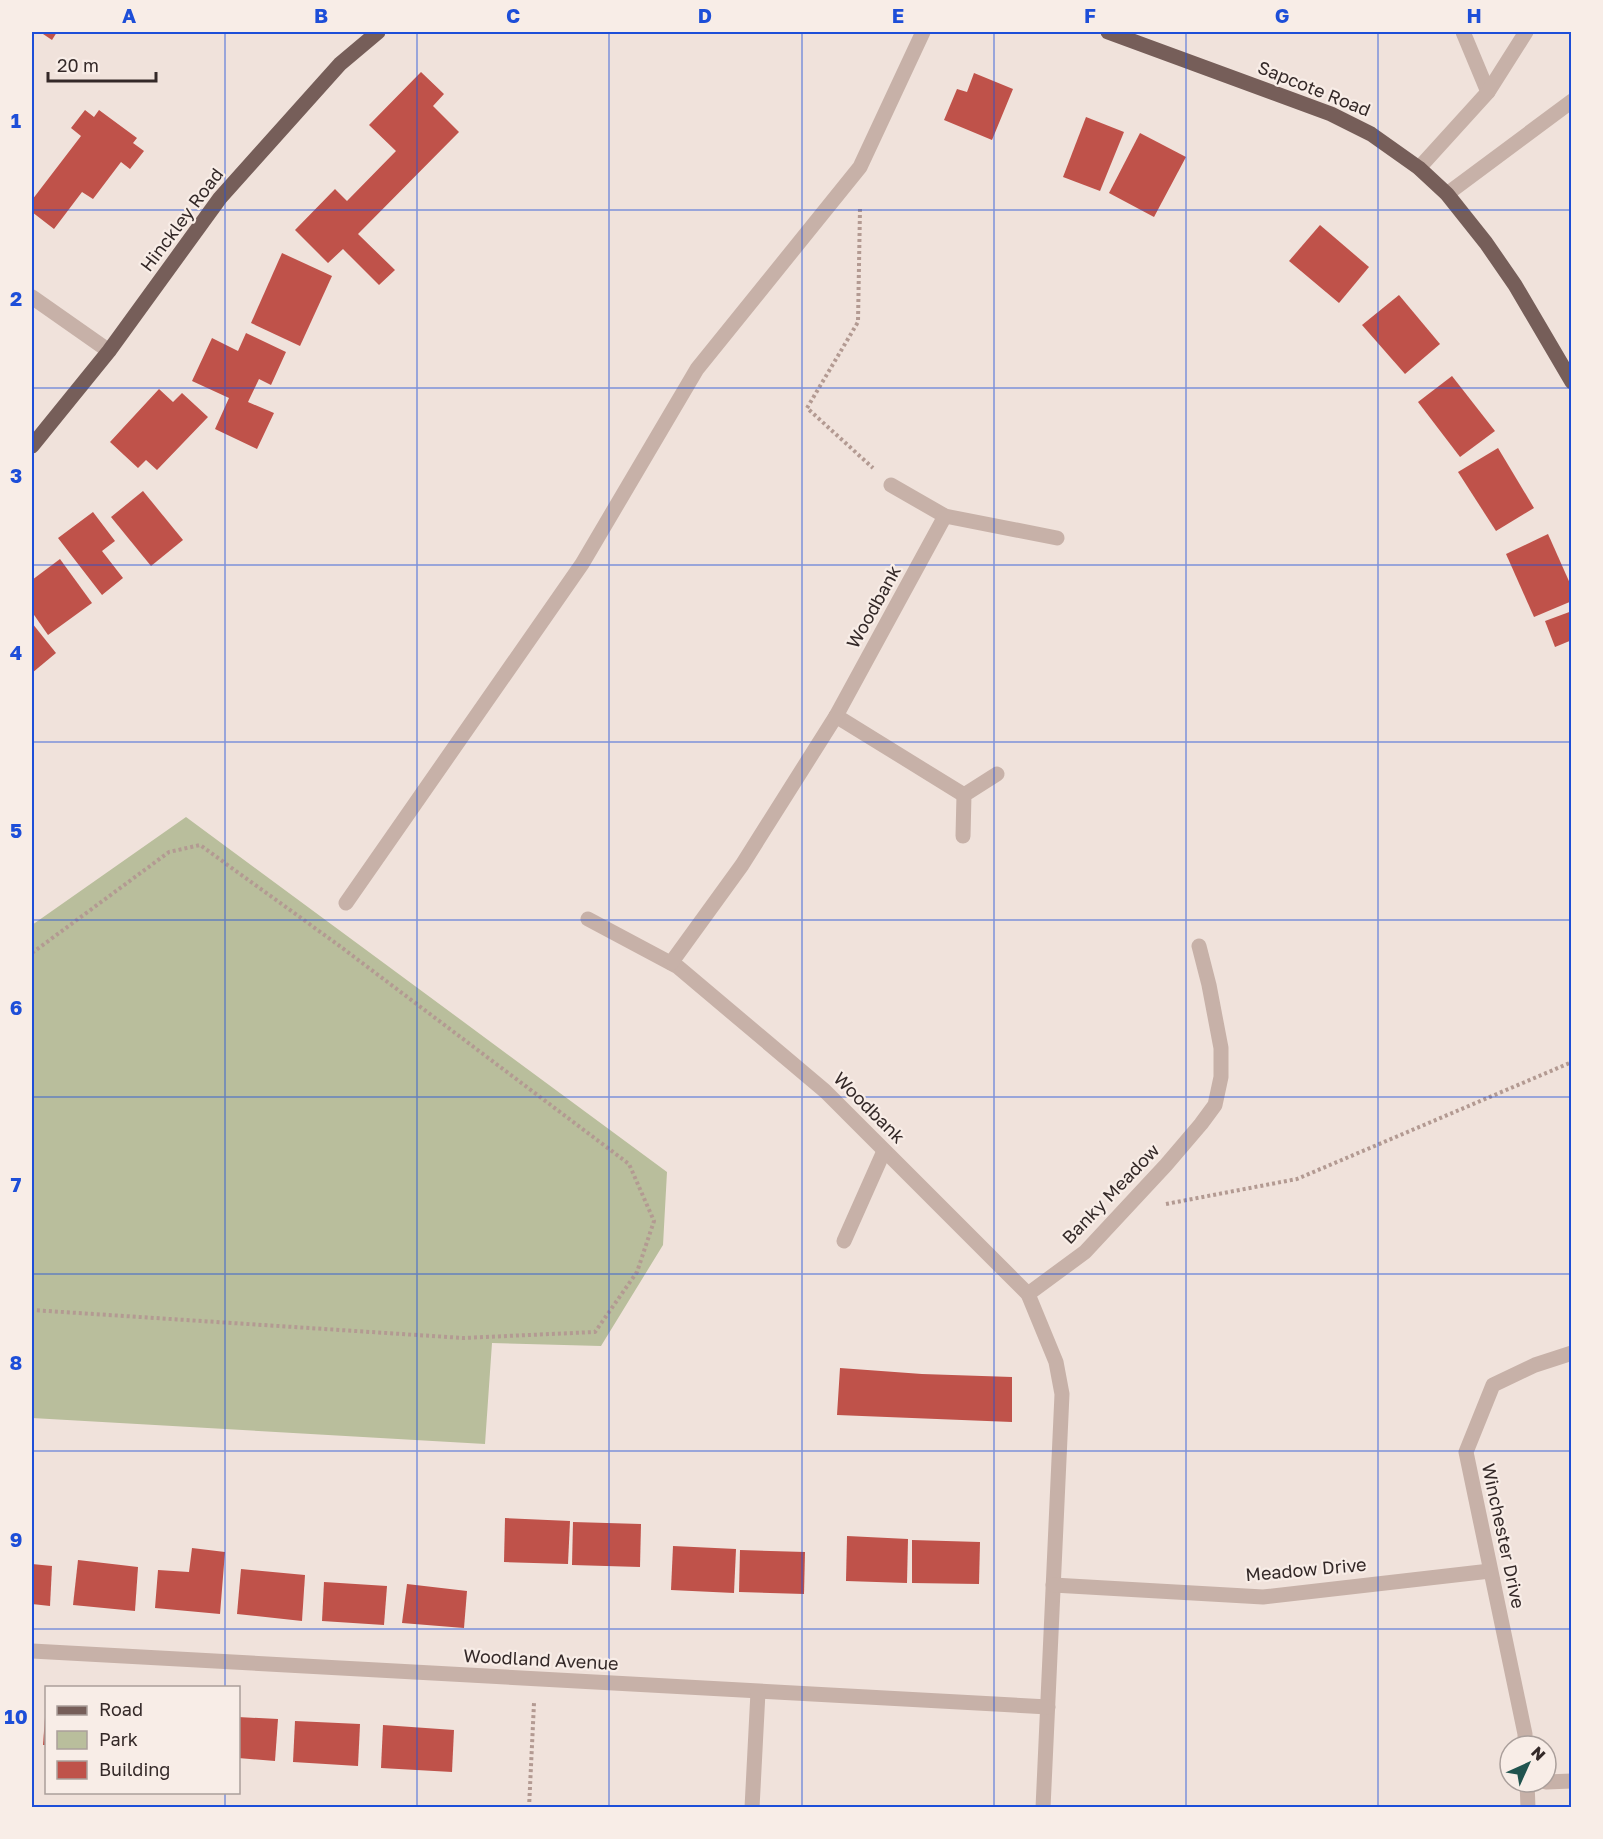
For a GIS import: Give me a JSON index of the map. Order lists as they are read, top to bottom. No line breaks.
{"streets":{"main road":["Sapcote Road","Hinckley Road"],"street":["Woodbank","Banky Meadow","Winchester Drive","Meadow Drive","Woodland Avenue"]},"crossings":[["Woodbank","Banky Meadow"],["Winchester Drive","Meadow Drive"]],"legend":["Road","Park","Building"],"scale_bar":"20 m","north":"top right","grid":{"columns":["A","B","C","D","E","F","G","H"],"rows":["1","2","3","4","5","6","7","8","9","10"]}}
